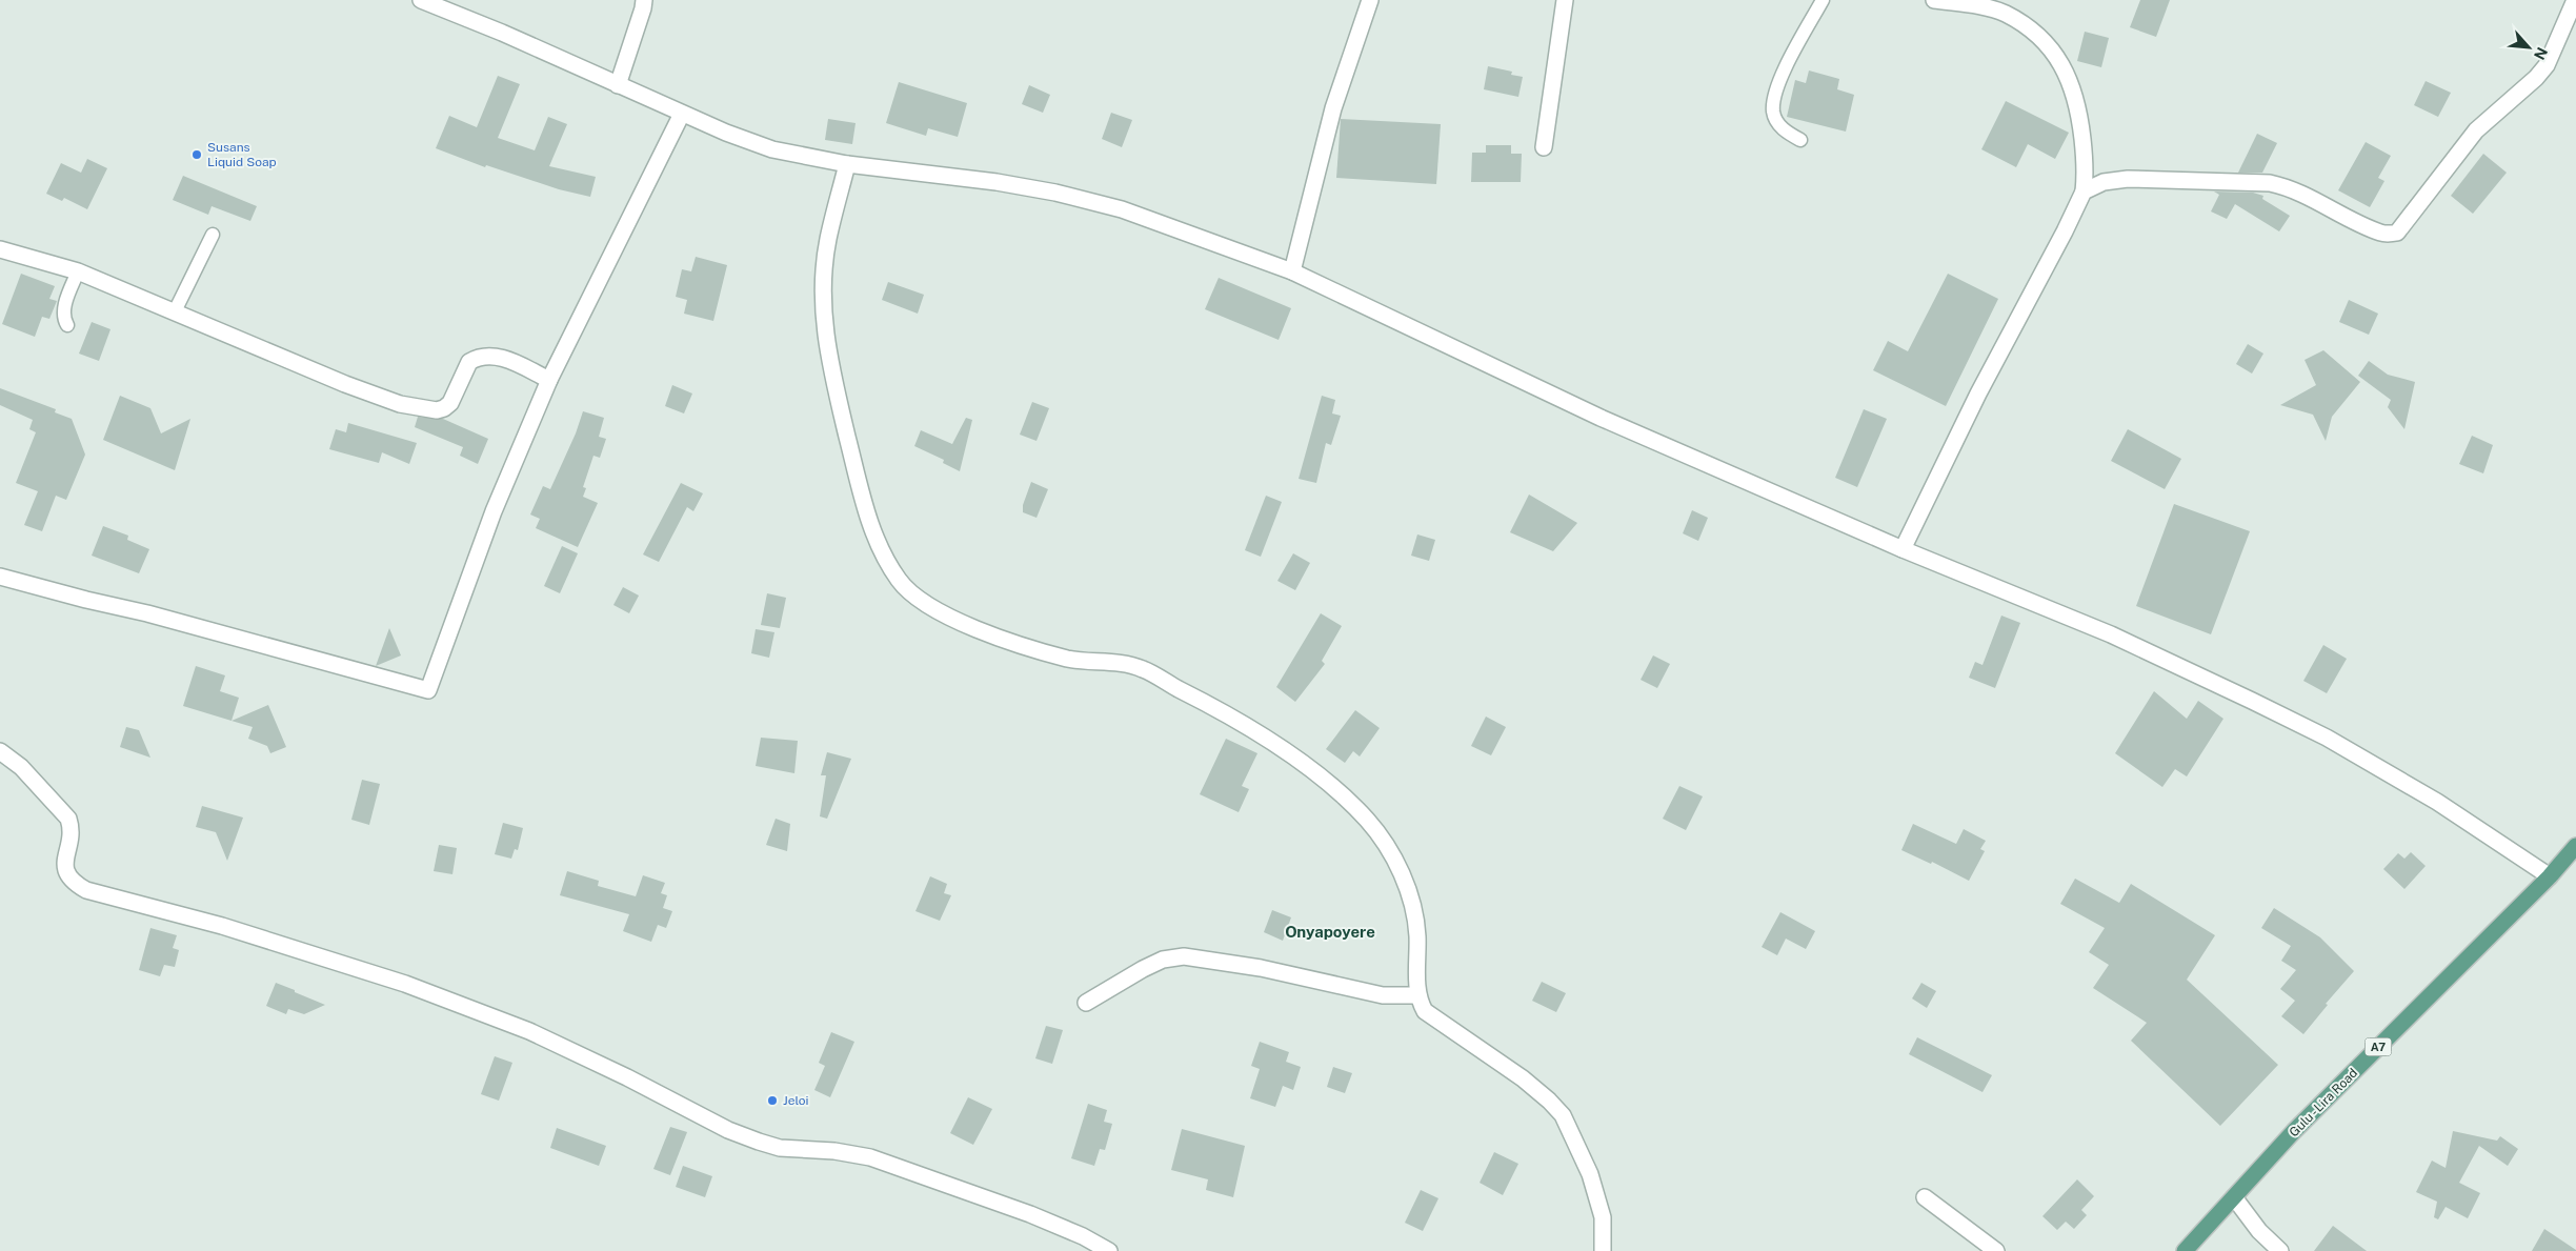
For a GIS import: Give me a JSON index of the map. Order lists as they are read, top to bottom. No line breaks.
{"streets":{"main road":["A7","Gulu - Lira Road"]},"districts":["Onyapoyere"],"places":["Susans Liquid Soap","Jeloi"],"north":"bottom right"}
